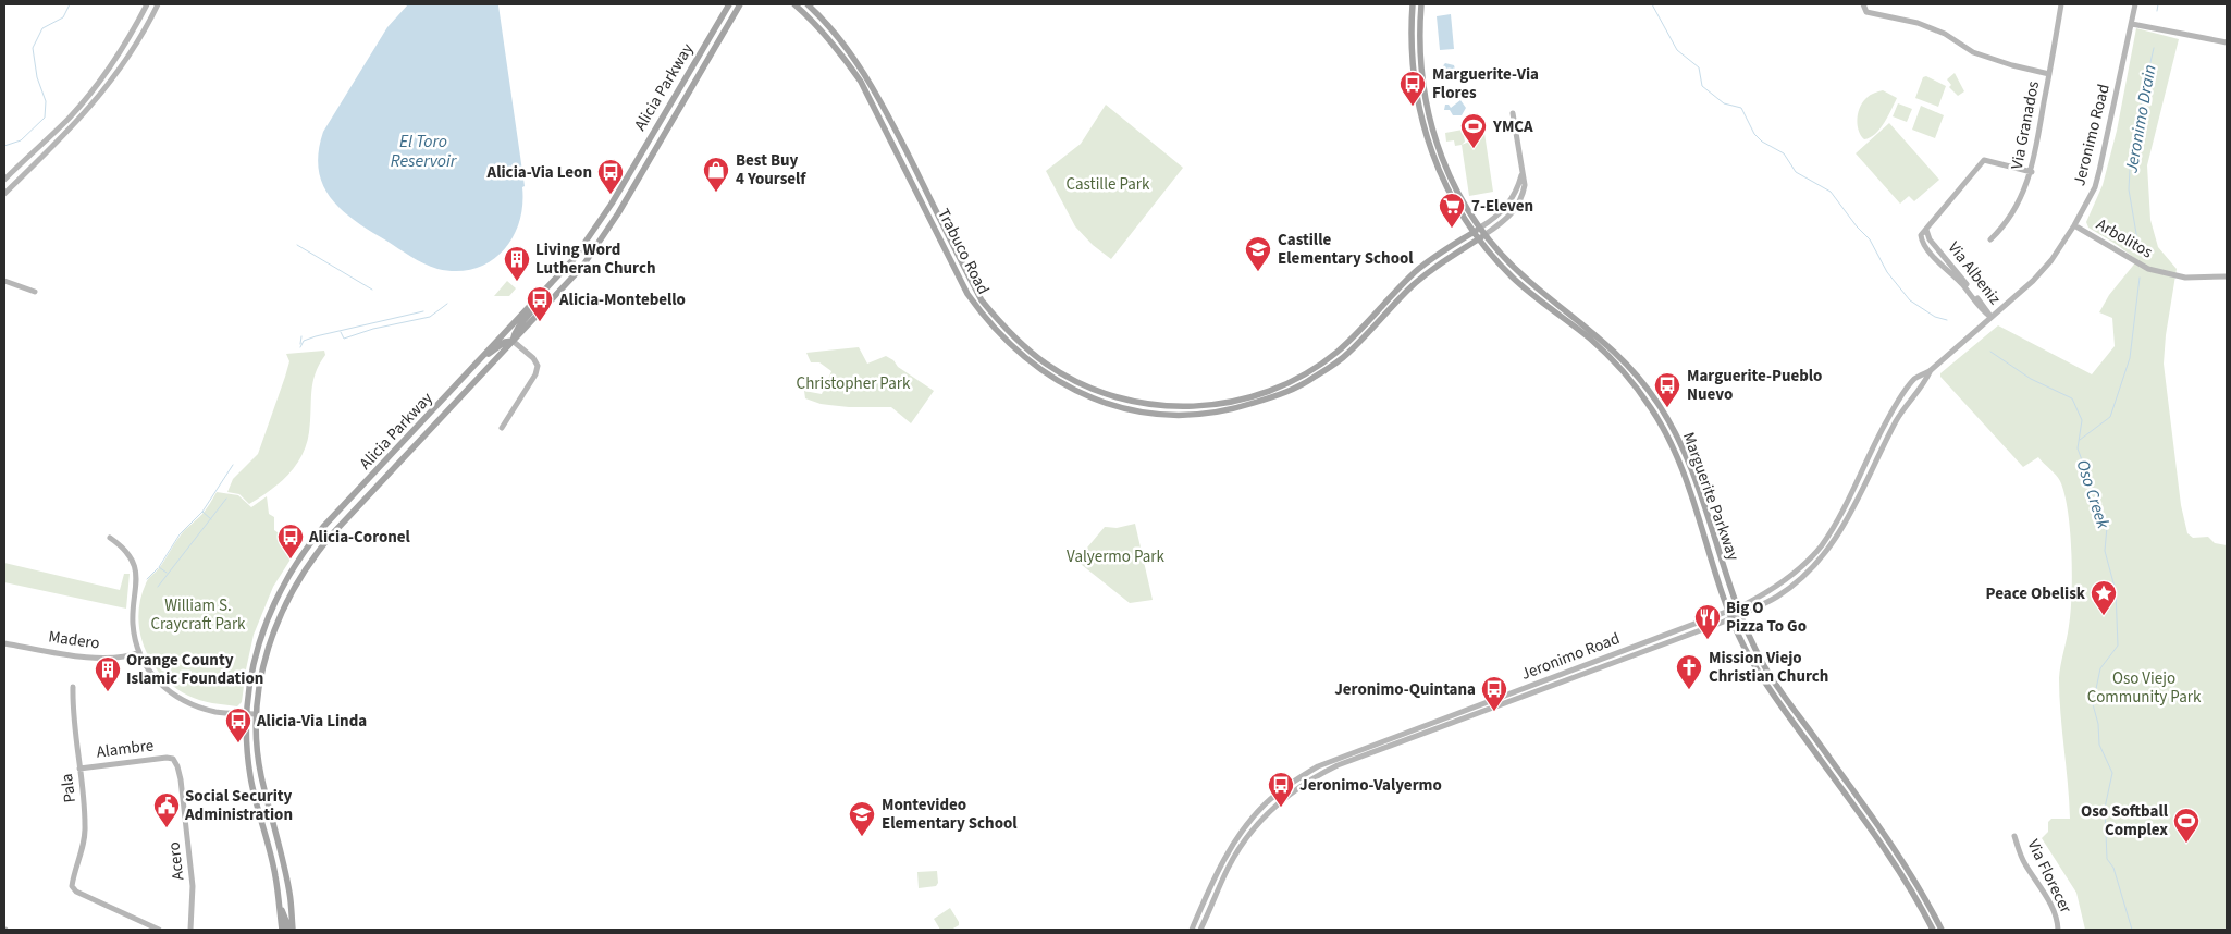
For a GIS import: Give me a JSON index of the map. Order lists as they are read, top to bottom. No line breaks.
{"streets":{"main road":["Alicia Parkway","Via Granados","Jeronimo Road","Arbolitos","Trabuco Road","Via Albeniz","Marguerite Parkway","Madero","Alambre","Pala","Acero","Via Florecer"]},"crossings":[["Jeronimo Road","Arbolitos"],["Jeronimo Road","Via Albeniz"],["Jeronimo Road","Marguerite Parkway"],["Trabuco Road","Marguerite Parkway"],["Alambre","Pala"],["Alambre","Acero"]],"water":["Jeronimo Drain","El Toro Reservoir","Oso Creek"],"parks":["Castille Park","Christopher Park","Valyermo Park","William S. Craycraft Park","Oso Viejo Community Park"],"places":{"bus stop":["Marguerite-Via Flores","Alicia-Via Leon","Alicia-Montebello","Marguerite-Pueblo Nuevo","Alicia-Coronel","Jeronimo-Quintana","Alicia-Via Linda","Jeronimo-Valyermo"],"sports":["YMCA","Oso Softball Complex"],"shop":["Best Buy 4 Yourself"],"supermarket":["7-Eleven"],"school or university":["Castille Elementary School","Montevideo Elementary School"],"building":["Living Word Lutheran Church","Orange County Islamic Foundation"],"place":["Peace Obelisk"],"restaurant":["Big O Pizza To Go"],"church":["Mission Viejo Christian Church"],"public building":["Social Security Administration"]}}
